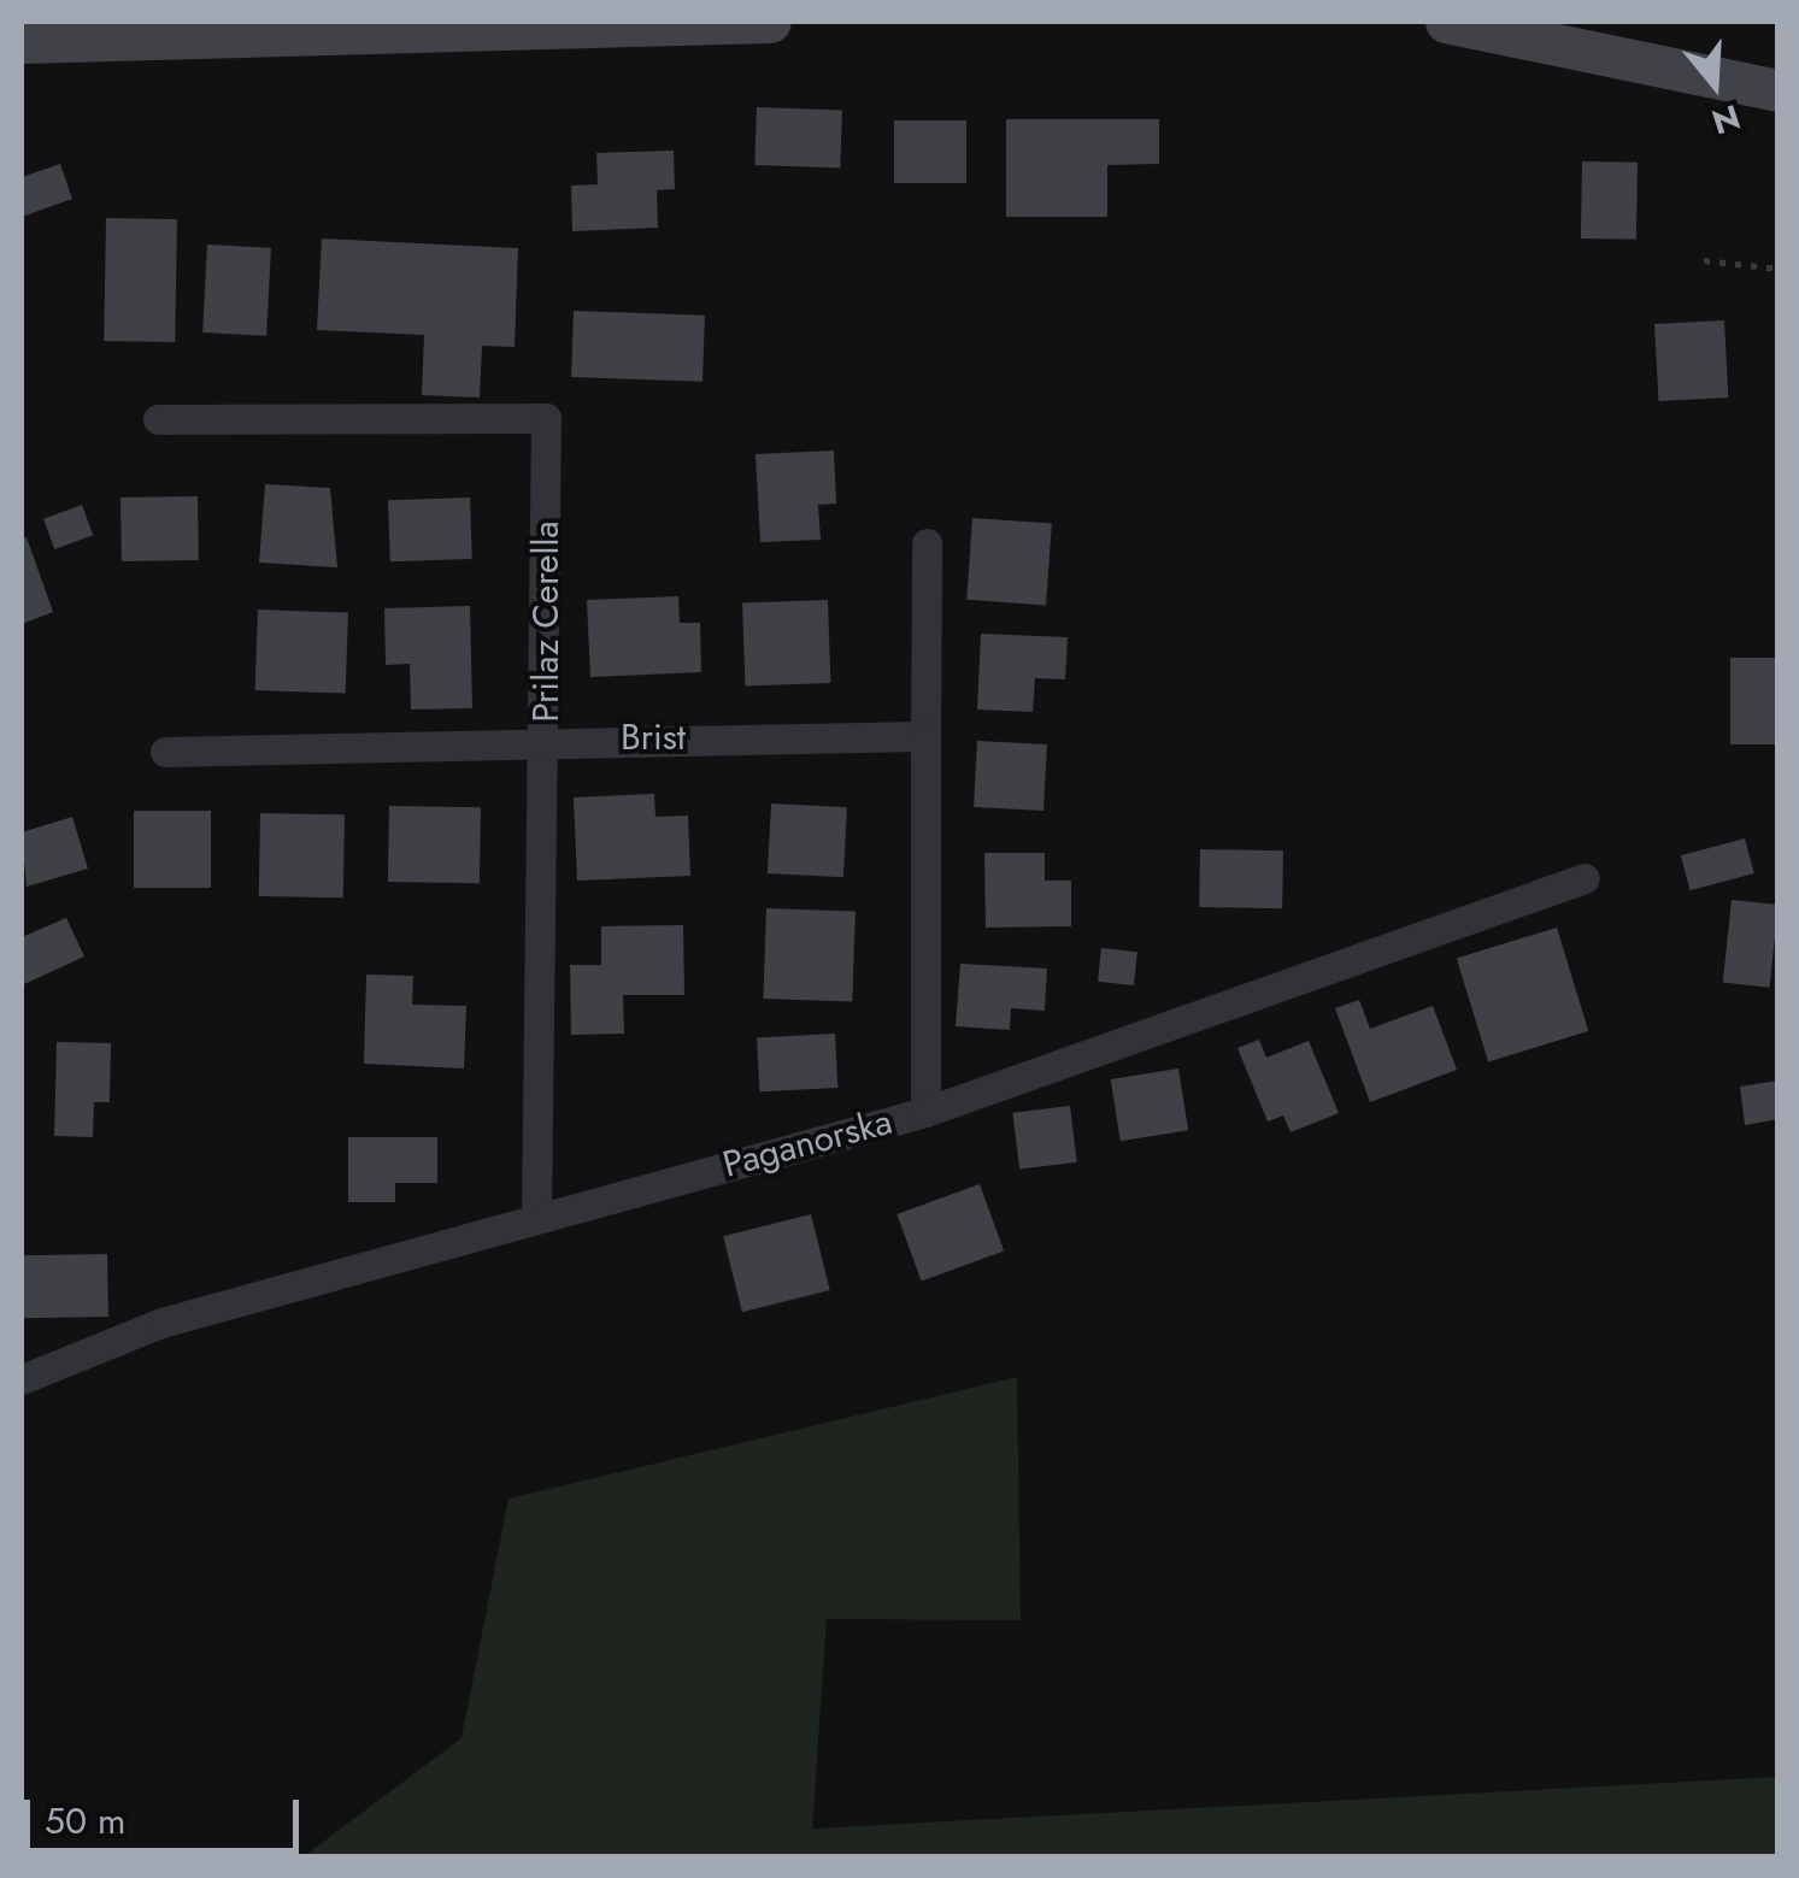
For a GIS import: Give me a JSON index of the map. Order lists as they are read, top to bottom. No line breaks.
{"streets":{"street":["Prilaz Cerella","Brist","Paganorska"]},"crossings":[["Prilaz Cerella","Brist"],["Prilaz Cerella","Paganorska"]],"scale_bar":"50 m","north":"bottom"}
